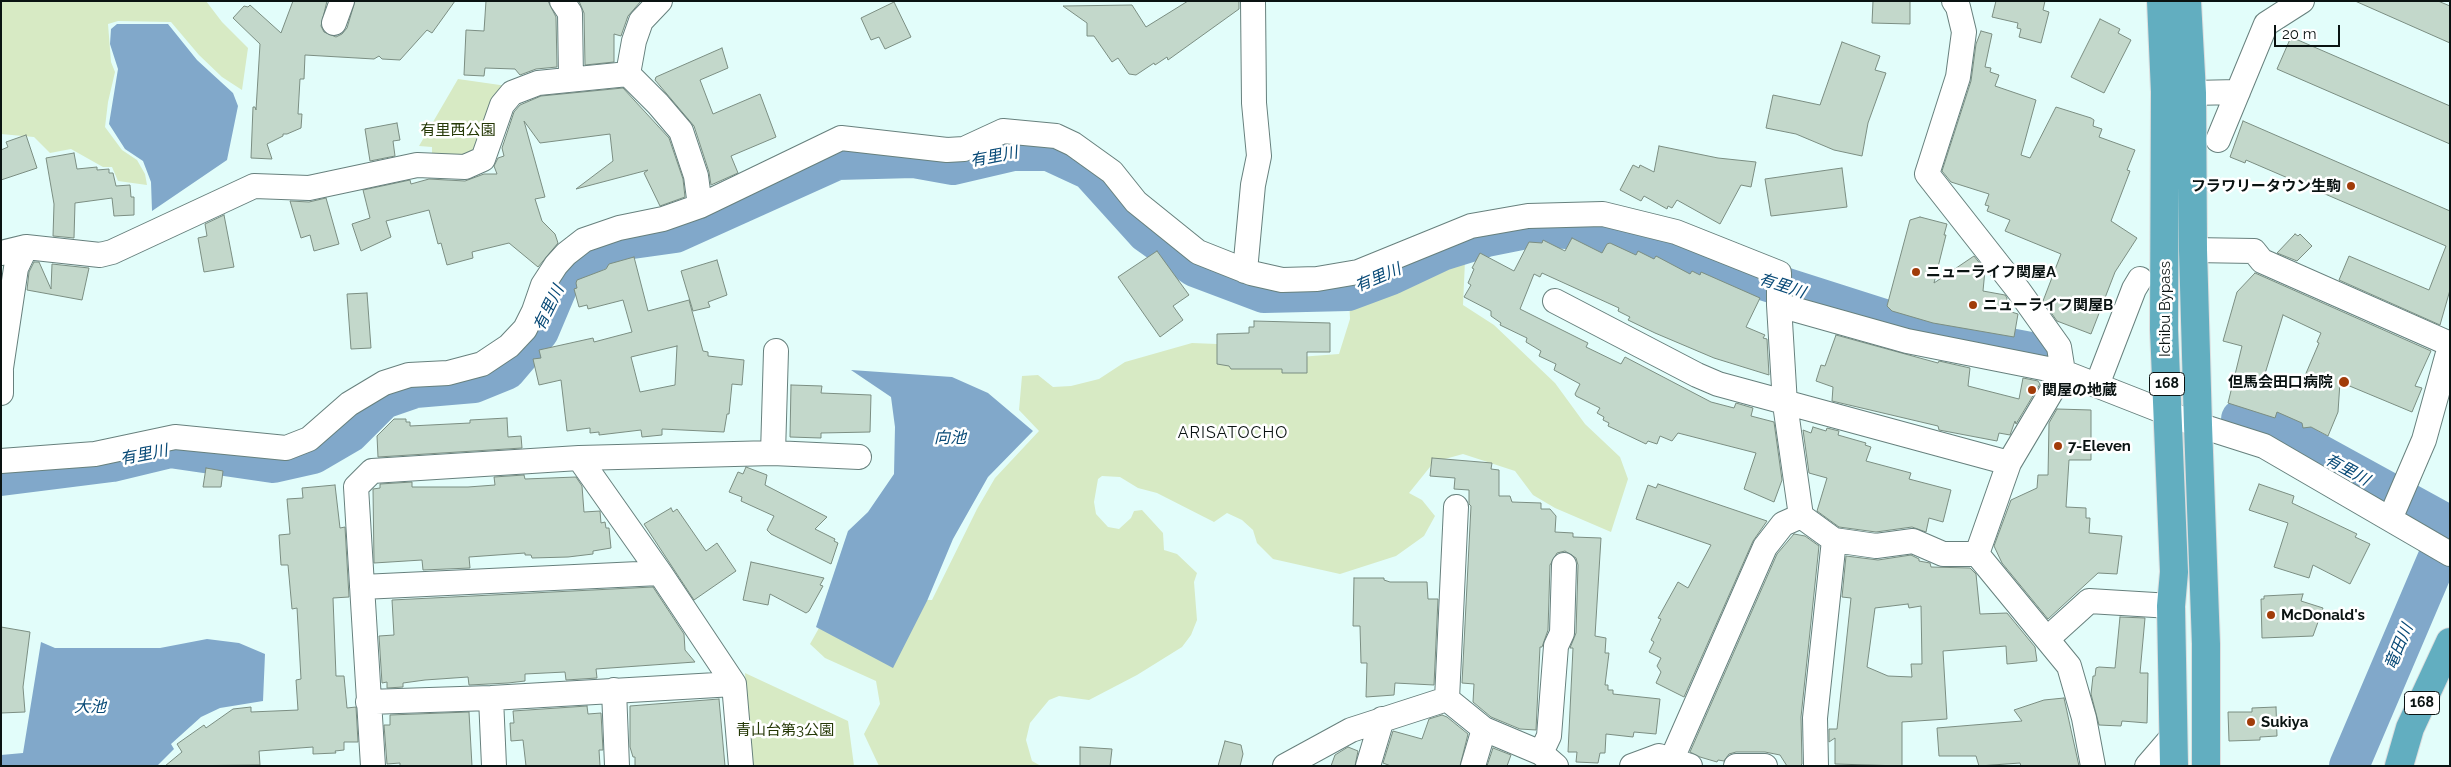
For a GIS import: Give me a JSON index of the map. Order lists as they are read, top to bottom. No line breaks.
{"streets":{"highway":["Ichibu Bypass","168"]},"districts":["ARISATOCHO"],"water":["有里川","向池","竜田川","大池"],"parks":["有里西公園","青山台第3公園"],"places":["フラワリータウン生駒","ニューライフ関屋A","ニューライフ関屋B","但馬会田口病院","関屋の地蔵","7-Eleven","McDonald's","Sukiya"],"scale_bar":"20 m"}
